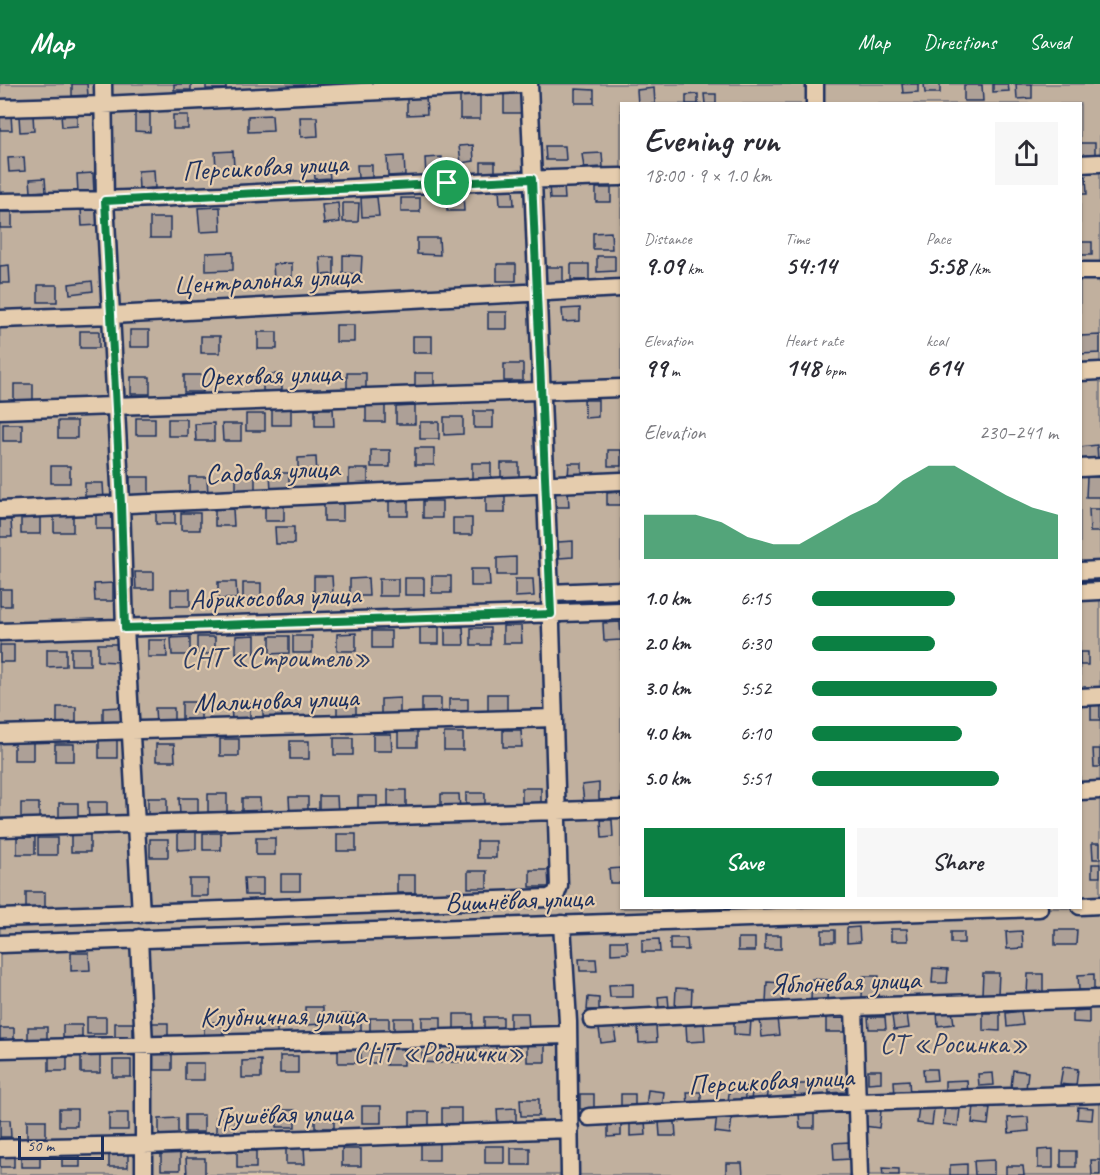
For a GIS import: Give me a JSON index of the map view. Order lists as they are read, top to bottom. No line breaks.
{"streets":{"street":["Персиковая улица","Центральная улица","Ореховая улица","Садовая улица","Абрикосовая улица","Малиновая улица","Вишнёвая улица","Яблоневая улица","Клубничная улица","Грушёвая улица"]},"parks":["СНТ «Строитель»","СТ «Росинка»","СНТ «Роднички»"],"scale_bar":"50 m","page":{"header":"Map","nav":["Map","Directions","Saved"],"heading":["Evening run","18:00 · 9 × 1.0 km"],"stats":[["Distance","9.09 km"],["Time","54:14"],["Pace","5:58 /km"],["Elevation","99 m"],["Heart rate","148 bpm"],["kcal","614"]],"chart":["Elevation","230–241 m"],"list":[{"name":"1.0 km","note":"6:15"},{"name":"2.0 km","note":"6:30"},{"name":"3.0 km","note":"5:52"},{"name":"4.0 km","note":"6:10"},{"name":"5.0 km","note":"5:51"}],"buttons":["Save","Share"],"scale":"50 m"}}
